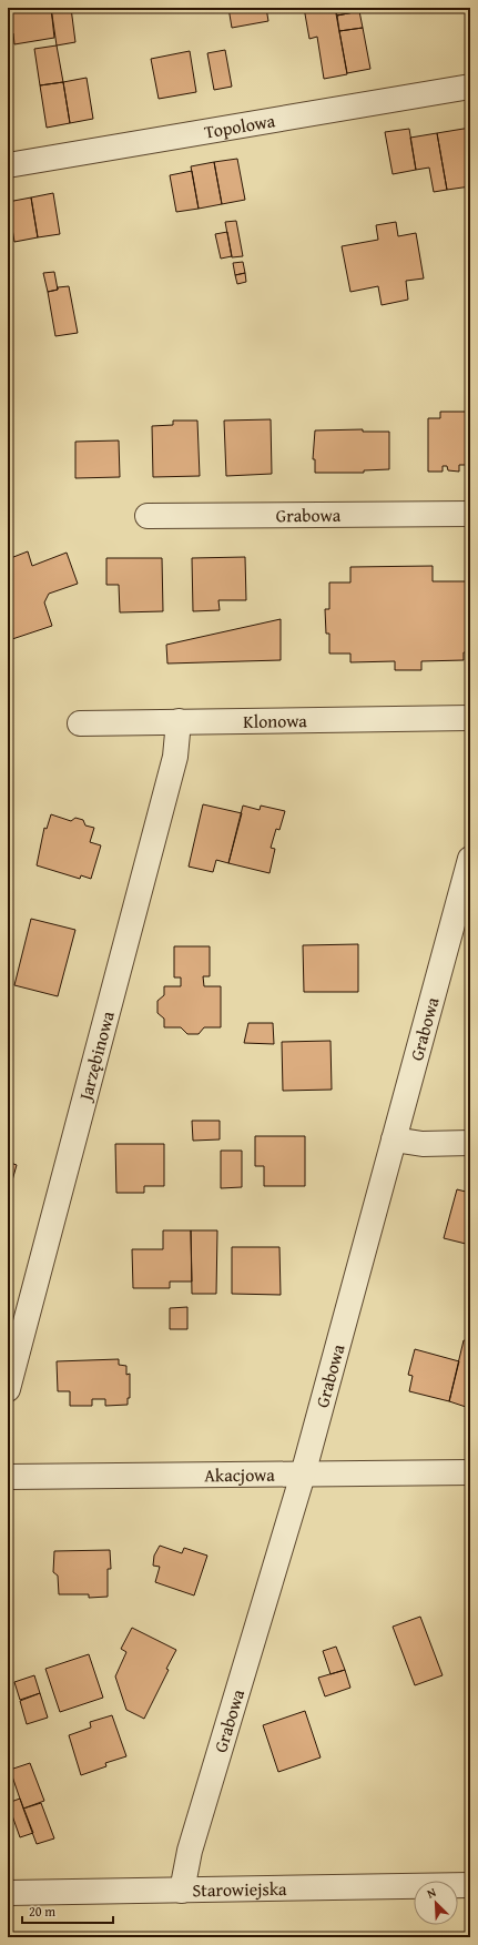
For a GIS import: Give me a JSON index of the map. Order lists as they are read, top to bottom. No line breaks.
{"streets":{"street":["Topolowa","Grabowa","Klonowa","Jarzębinowa","Akacjowa","Starowiejska"]},"crossings":[["Grabowa","Akacjowa"],["Grabowa","Starowiejska"],["Klonowa","Jarzębinowa"]],"scale_bar":"20 m","north":"top left"}
